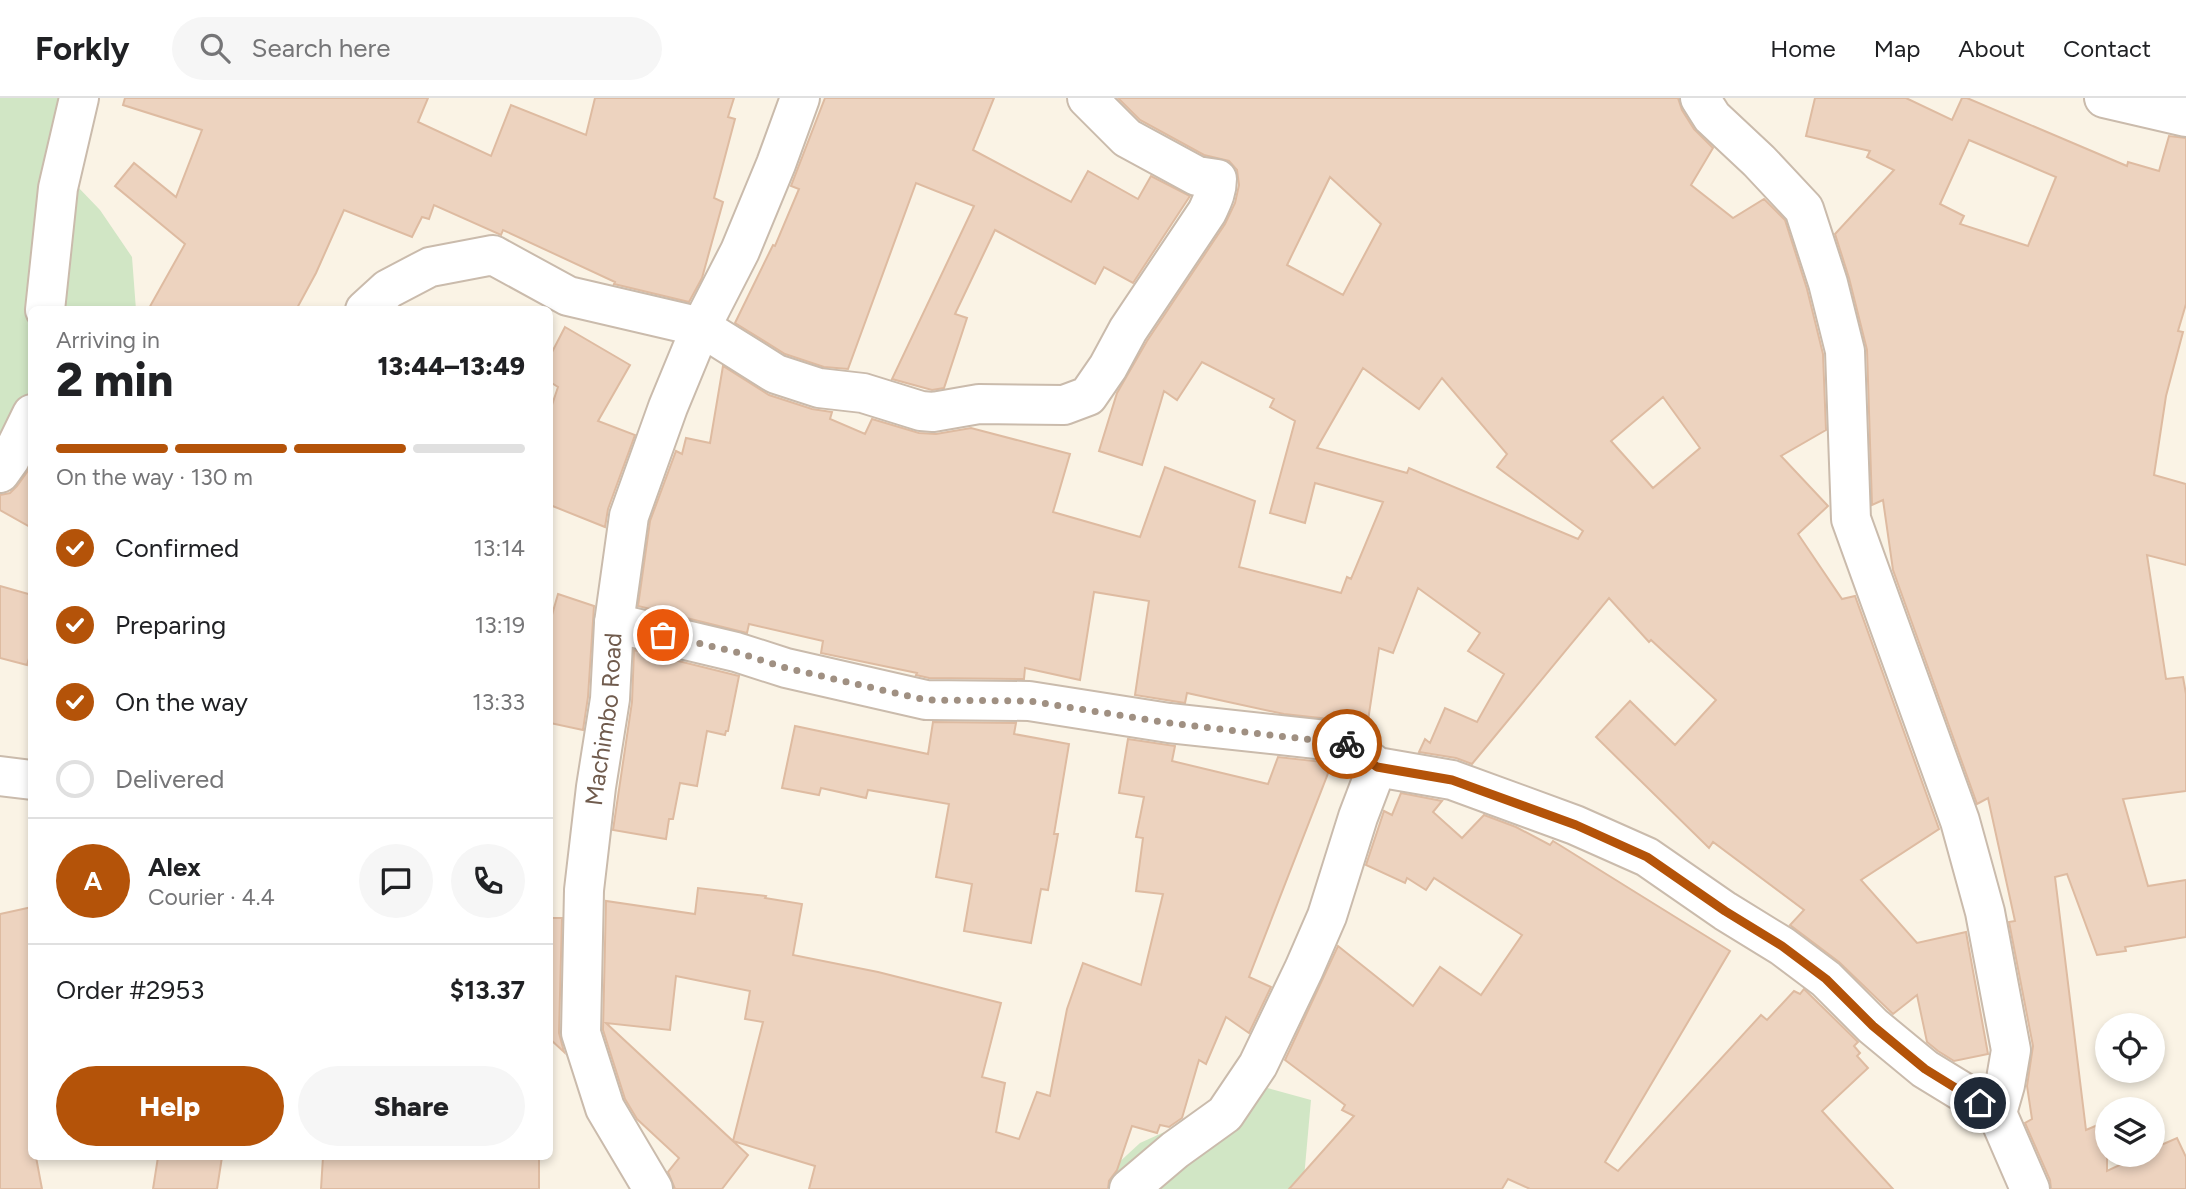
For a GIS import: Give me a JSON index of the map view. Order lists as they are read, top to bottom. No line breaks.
{"streets":{"street":["Machimbo Road"]},"page":{"header":"Forkly","search":"Search here","nav":["Home","Map","About","Contact"],"heading":["2 min","Arriving in","13:44–13:49"],"panel":["Alex","Courier · 4.4","Order #2953","$13.37"],"bar":"On the way · 130 m","list":[["Confirmed","13:14"],["Preparing","13:19"],["On the way","13:33"],"Delivered"],"round":"A","buttons":["Help","Share"]}}
